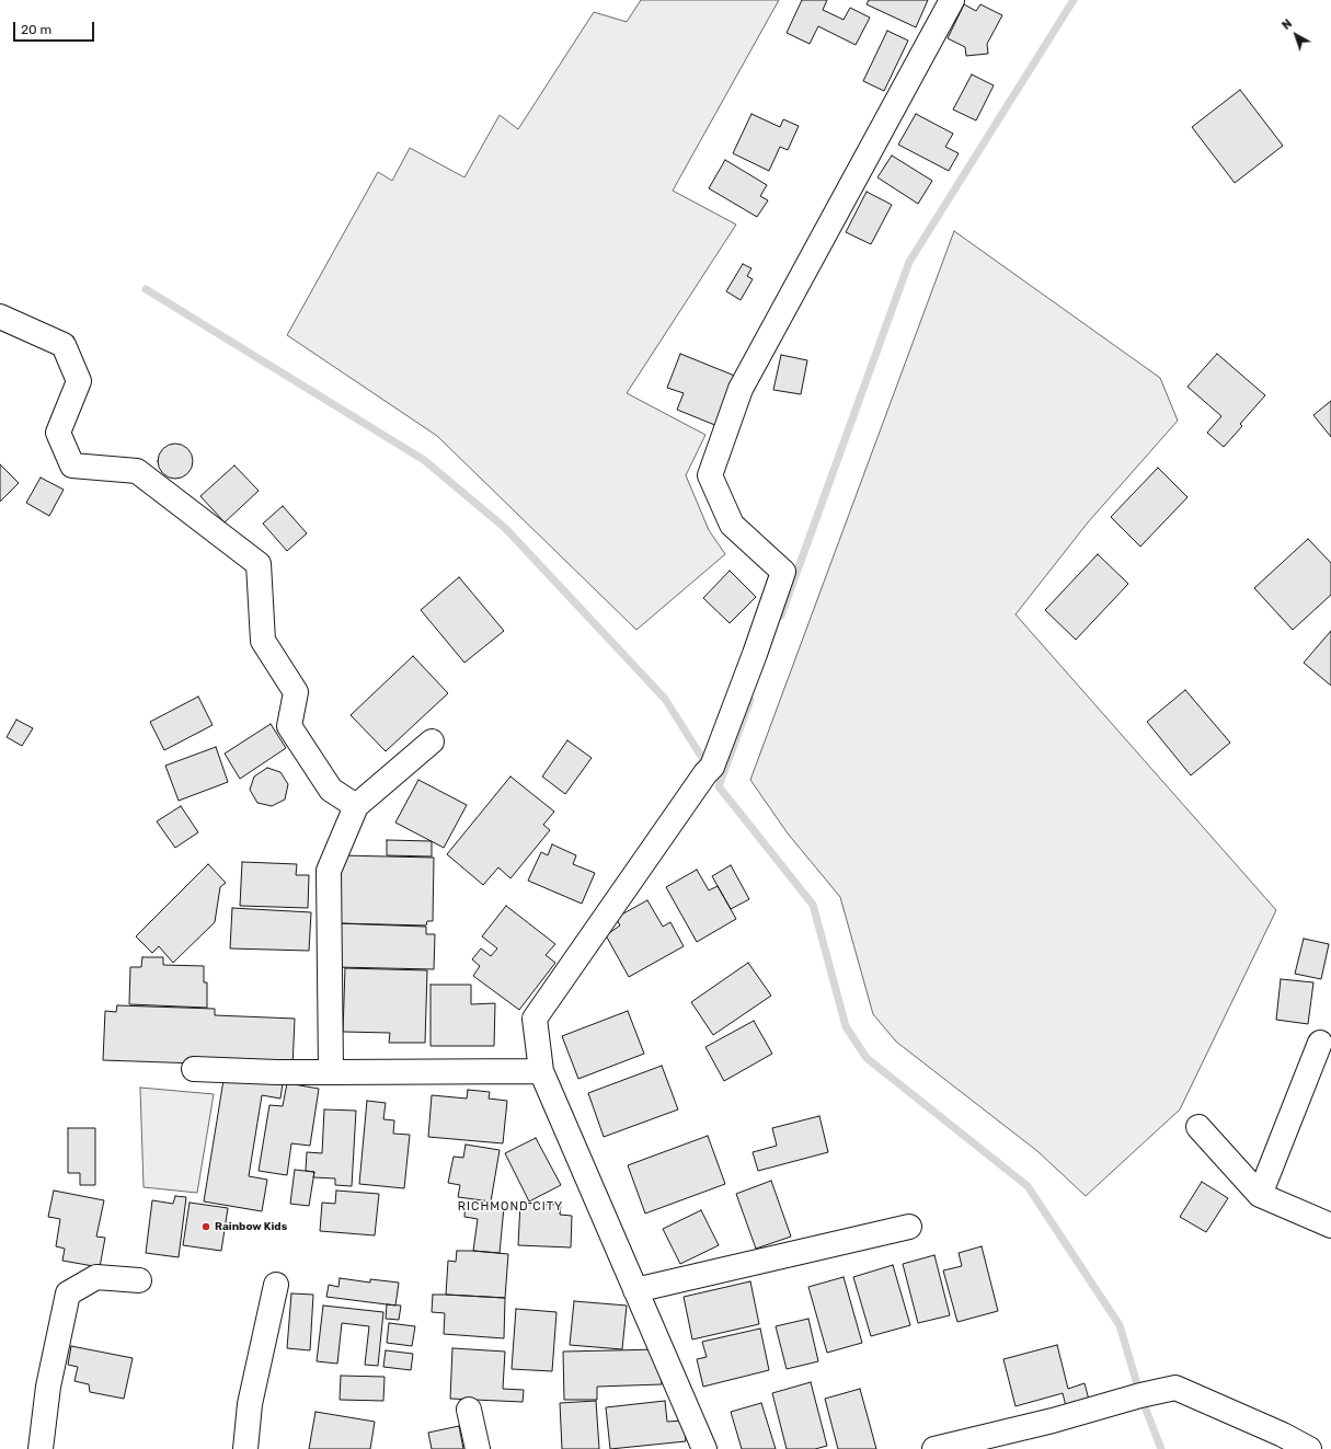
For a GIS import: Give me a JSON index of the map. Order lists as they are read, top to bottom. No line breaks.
{"districts":["RICHMOND CITY"],"places":["Rainbow Kids"],"scale_bar":"20 m","north":"top left"}
